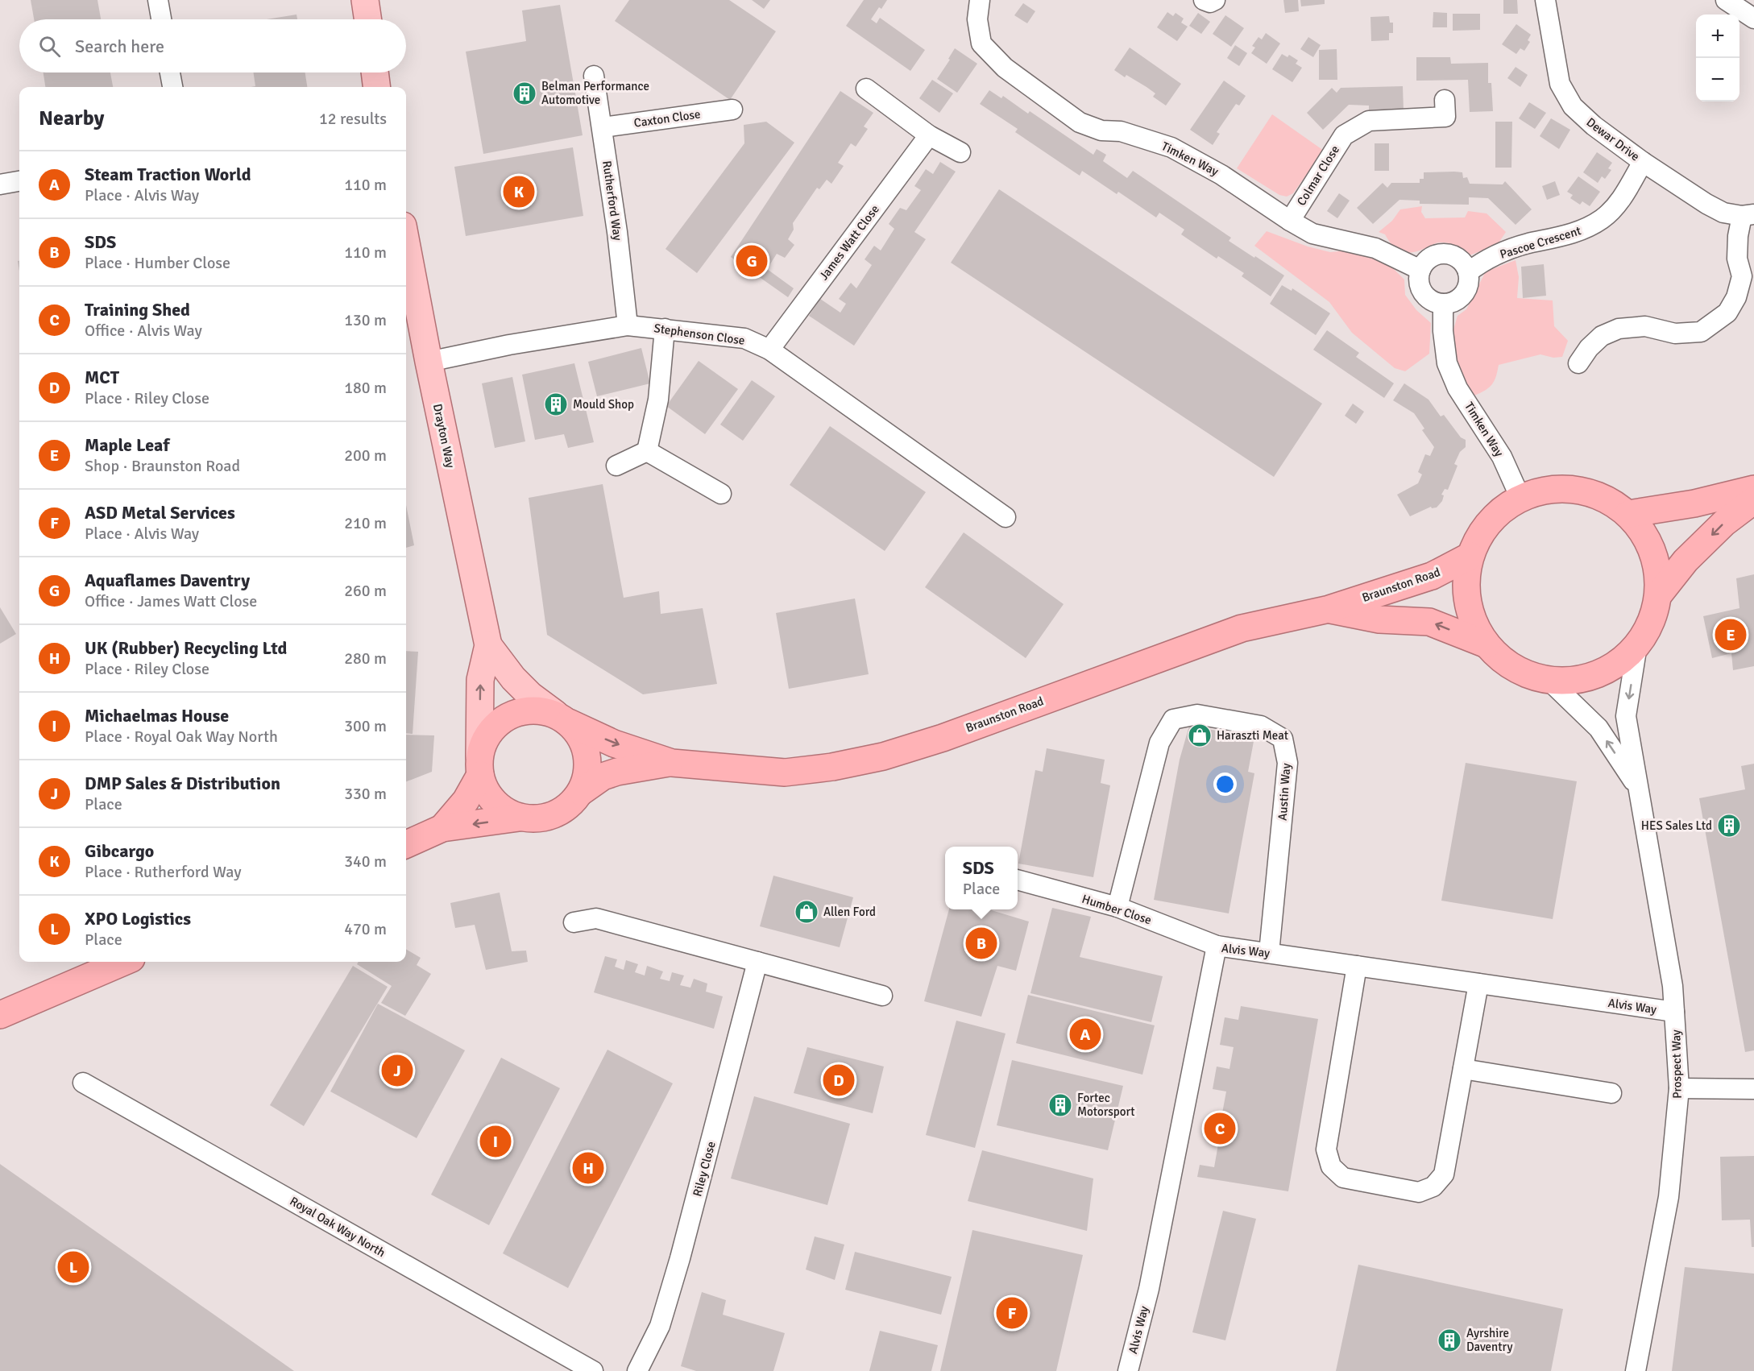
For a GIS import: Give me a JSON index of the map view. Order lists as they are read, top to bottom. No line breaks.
{"streets":{"highway":["Braunston Road"],"main road":["Drayton Way"],"street":["Caxton Close","Dewar Drive","Timken Way","Colmar Close","Rutherford Way","James Watt Close","Pascoe Crescent","Stephenson Close","Austin Way","Humber Close","Alvis Way","Prospect Way","Riley Close","Royal Oak Way North"]},"crossings":[["Caxton Close","Rutherford Way"],["Dewar Drive","Pascoe Crescent"],["Timken Way","Colmar Close"],["Timken Way","Pascoe Crescent"],["Rutherford Way","Stephenson Close"],["James Watt Close","Stephenson Close"],["Stephenson Close","Drayton Way"],["Drayton Way","Braunston Road"],["Austin Way","Humber Close"],["Austin Way","Alvis Way"],["Humber Close","Alvis Way"],["Alvis Way","Prospect Way"]],"places":{"building":["Belman Performance Automotive","Mould Shop","HES Sales Ltd","Fortec Motorsport","Ayrshire Daventry"],"shop":["Haraszti Meat","Allen Ford"]},"page":{"map_buttons":["+","−"],"search":"Search here","heading":["Nearby","12 results"],"list":[{"mark":"A","name":"Steam Traction World","note":"Place · Alvis Way","value":"110 m"},{"mark":"B","name":"SDS","note":"Place · Humber Close","value":"110 m"},{"mark":"C","name":"Training Shed","note":"Office · Alvis Way","value":"130 m"},{"mark":"D","name":"MCT","note":"Place · Riley Close","value":"180 m"},{"mark":"E","name":"Maple Leaf","note":"Shop · Braunston Road","value":"200 m"},{"mark":"F","name":"ASD Metal Services","note":"Place · Alvis Way","value":"210 m"},{"mark":"G","name":"Aquaflames Daventry","note":"Office · James Watt Close","value":"260 m"},{"mark":"H","name":"UK (Rubber) Recycling Ltd","note":"Place · Riley Close","value":"280 m"},{"mark":"I","name":"Michaelmas House","note":"Place · Royal Oak Way North","value":"300 m"},{"mark":"J","name":"DMP Sales & Distribution","note":"Place","value":"330 m"},{"mark":"K","name":"Gibcargo","note":"Place · Rutherford Way","value":"340 m"},{"mark":"L","name":"XPO Logistics","note":"Place","value":"470 m"}],"pins":["K","G","E","B","A","J","D","C","I","H","L","F"],"popup":["SDS","Place"]}}
